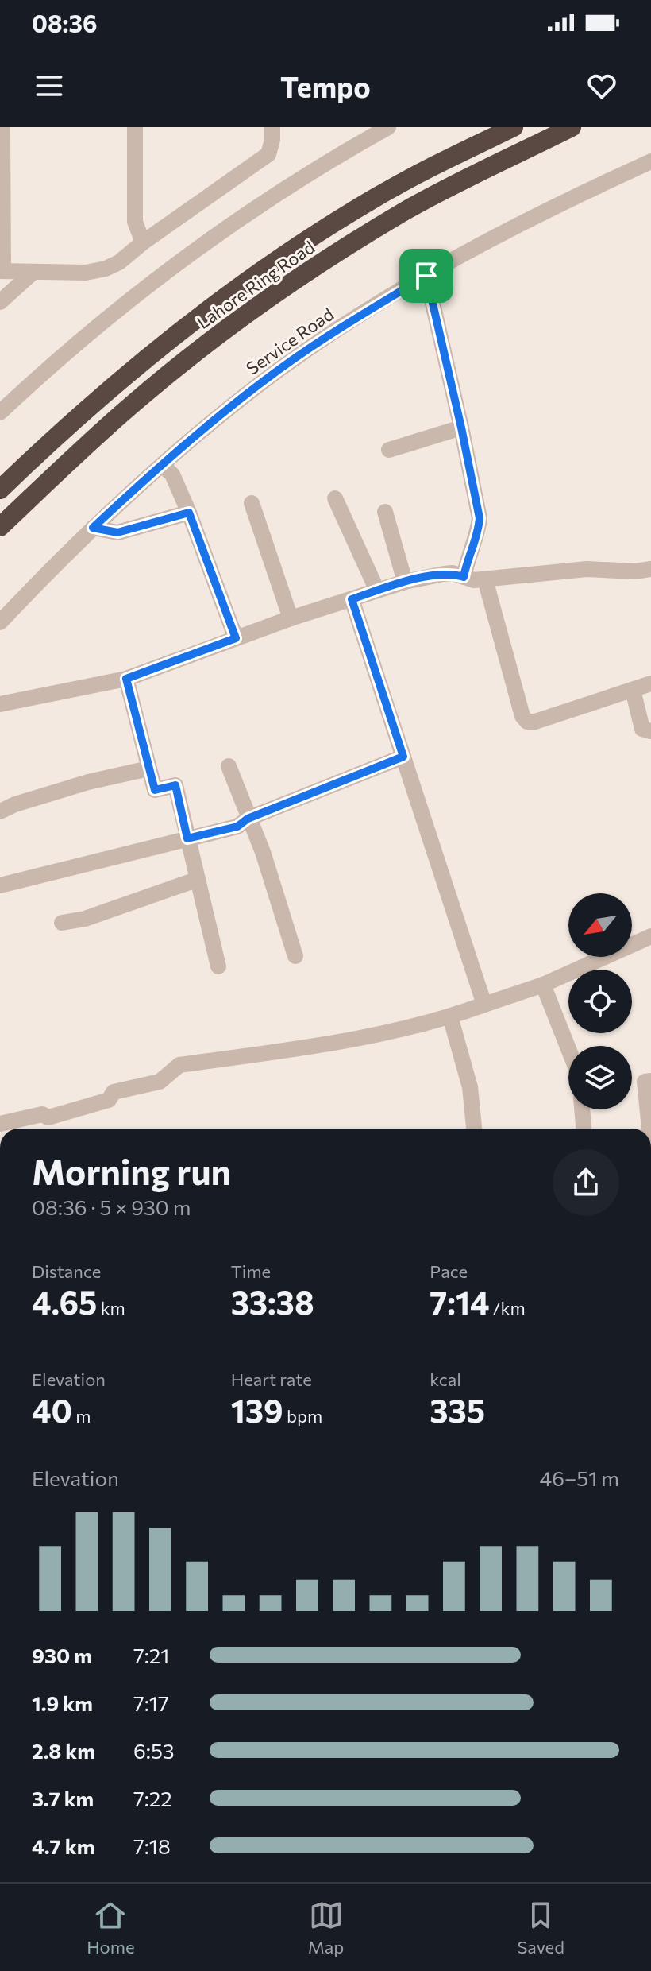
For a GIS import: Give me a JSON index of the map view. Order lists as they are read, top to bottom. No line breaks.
{"streets":{"highway":["Lahore Ring Road"],"street":["Service Road"]},"north":"bottom left","page":{"status":"08:36","header":"Tempo","heading":["Morning run","08:36 · 5 × 930 m"],"stats":[["Distance","4.65 km"],["Time","33:38"],["Pace","7:14 /km"],["Elevation","40 m"],["Heart rate","139 bpm"],["kcal","335"]],"chart":["Elevation","46–51 m"],"list":[{"name":"930 m","note":"7:21"},{"name":"1.9 km","note":"7:17"},{"name":"2.8 km","note":"6:53"},{"name":"3.7 km","note":"7:22"},{"name":"4.7 km","note":"7:18"}],"tabs":["Home","Map","Saved"]}}
